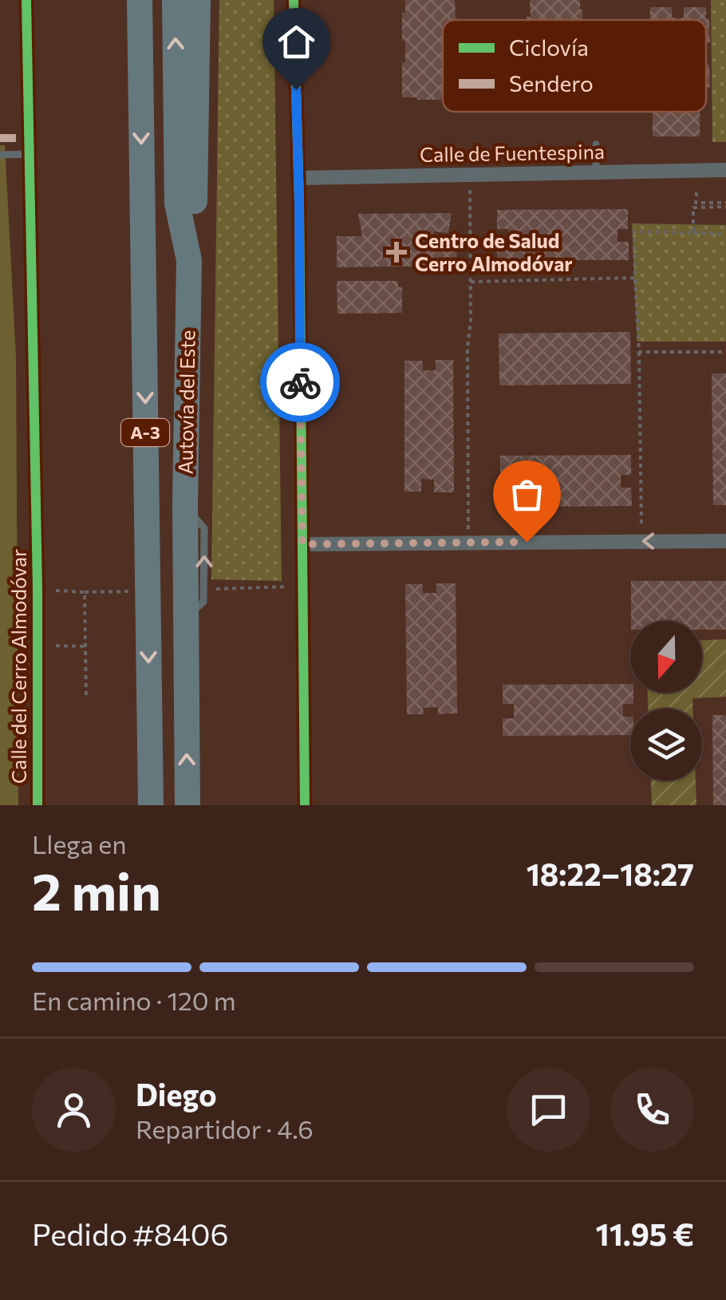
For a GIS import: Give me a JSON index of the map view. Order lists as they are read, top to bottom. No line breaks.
{"streets":{"highway":["Autovía del Este","A-3"],"street":["Calle de Fuentespina","Calle del Cerro Almodóvar"]},"places":{"health":["Centro de Salud Cerro Almodóvar"]},"legend":["Ciclovía","Sendero"],"north":"bottom","page":{"heading":["2 min","Llega en","18:22–18:27"],"panel":["Diego","Repartidor · 4.6","Pedido #8406","11.95 €"],"bar":"En camino · 120 m"}}
